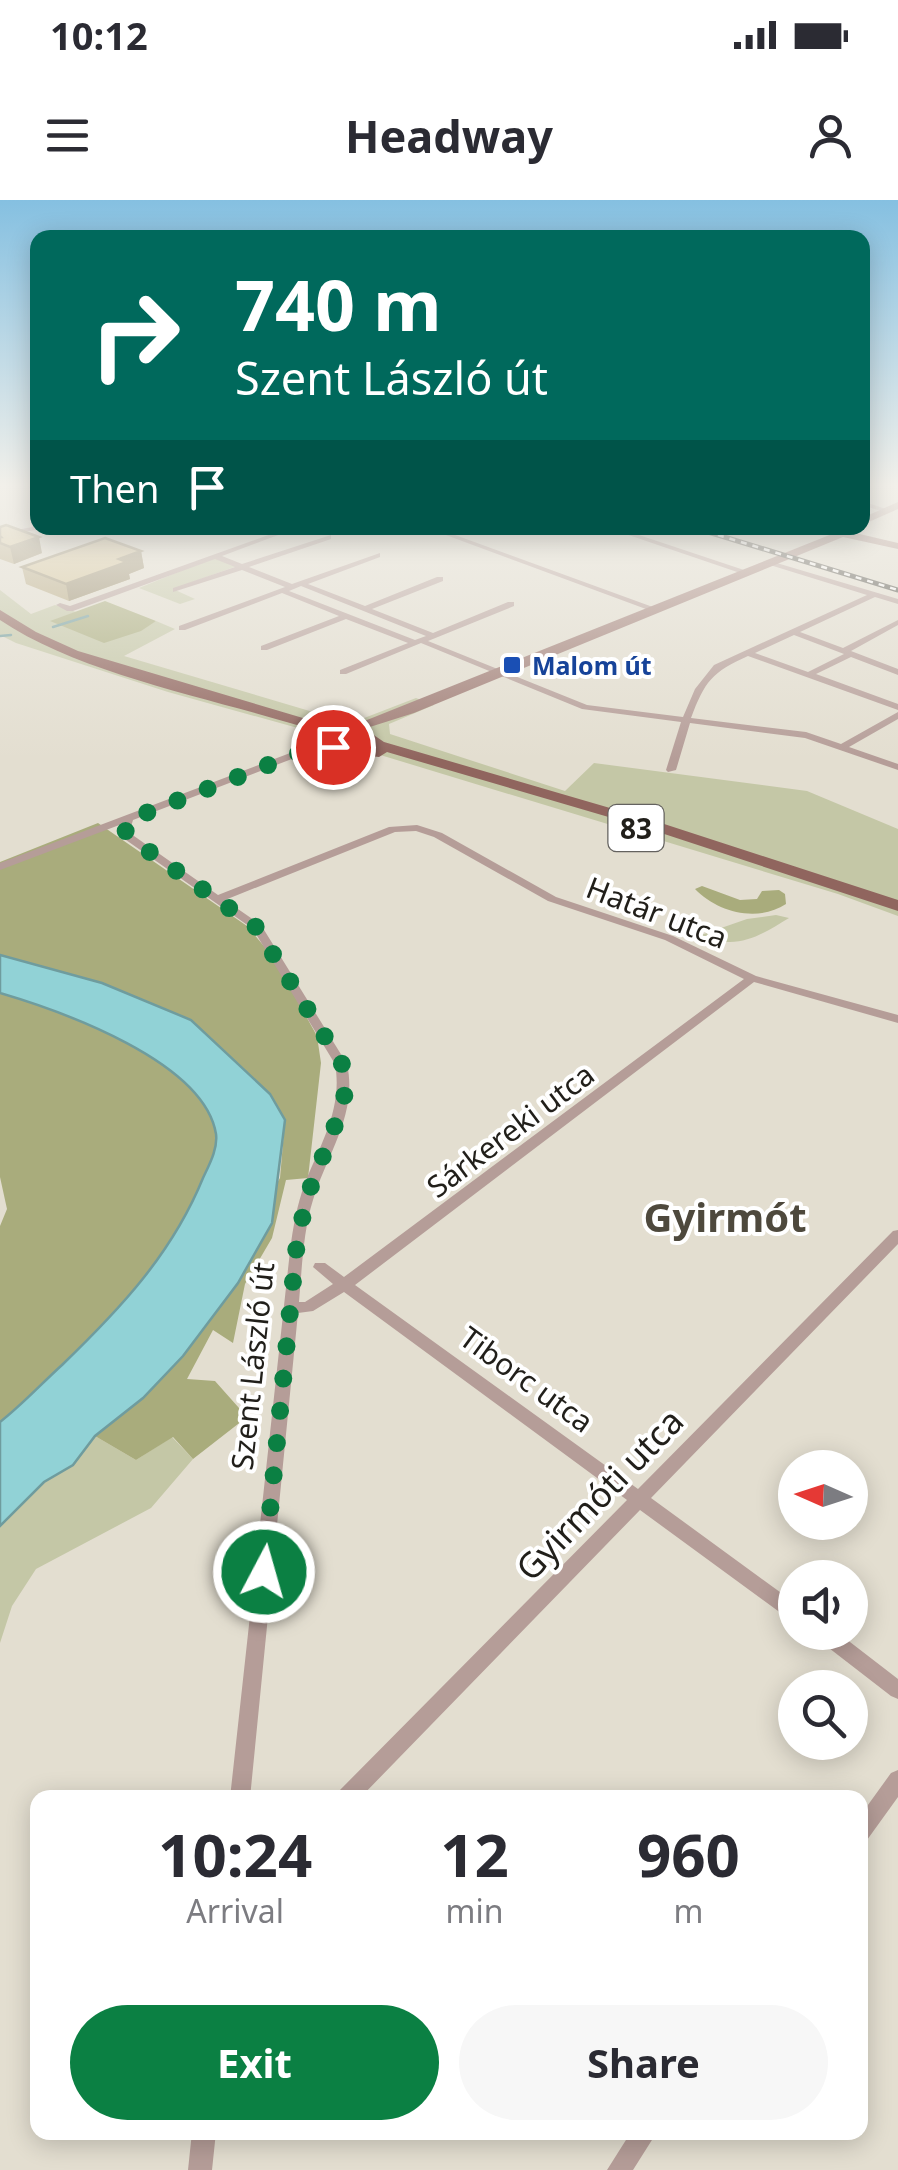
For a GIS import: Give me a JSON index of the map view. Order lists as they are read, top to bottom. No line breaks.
{"streets":{"main road":["83"],"street":["Határ utca","Sárkereki utca","Szent László út","Tiborc utca","Gyirmóti utca"]},"crossings":[["Határ utca","Sárkereki utca"],["Sárkereki utca","Szent László út"],["Sárkereki utca","Tiborc utca"],["Tiborc utca","Gyirmóti utca"]],"districts":["Gyirmót"],"places":{"transit":["Malom út"]},"north":"left","page":{"status":"10:12","header":"Headway","turn":["740 m","Szent László út"],"then":"Then","eta":["10:24","Arrival","12","min","960","m"],"buttons":["Exit","Share"]}}
